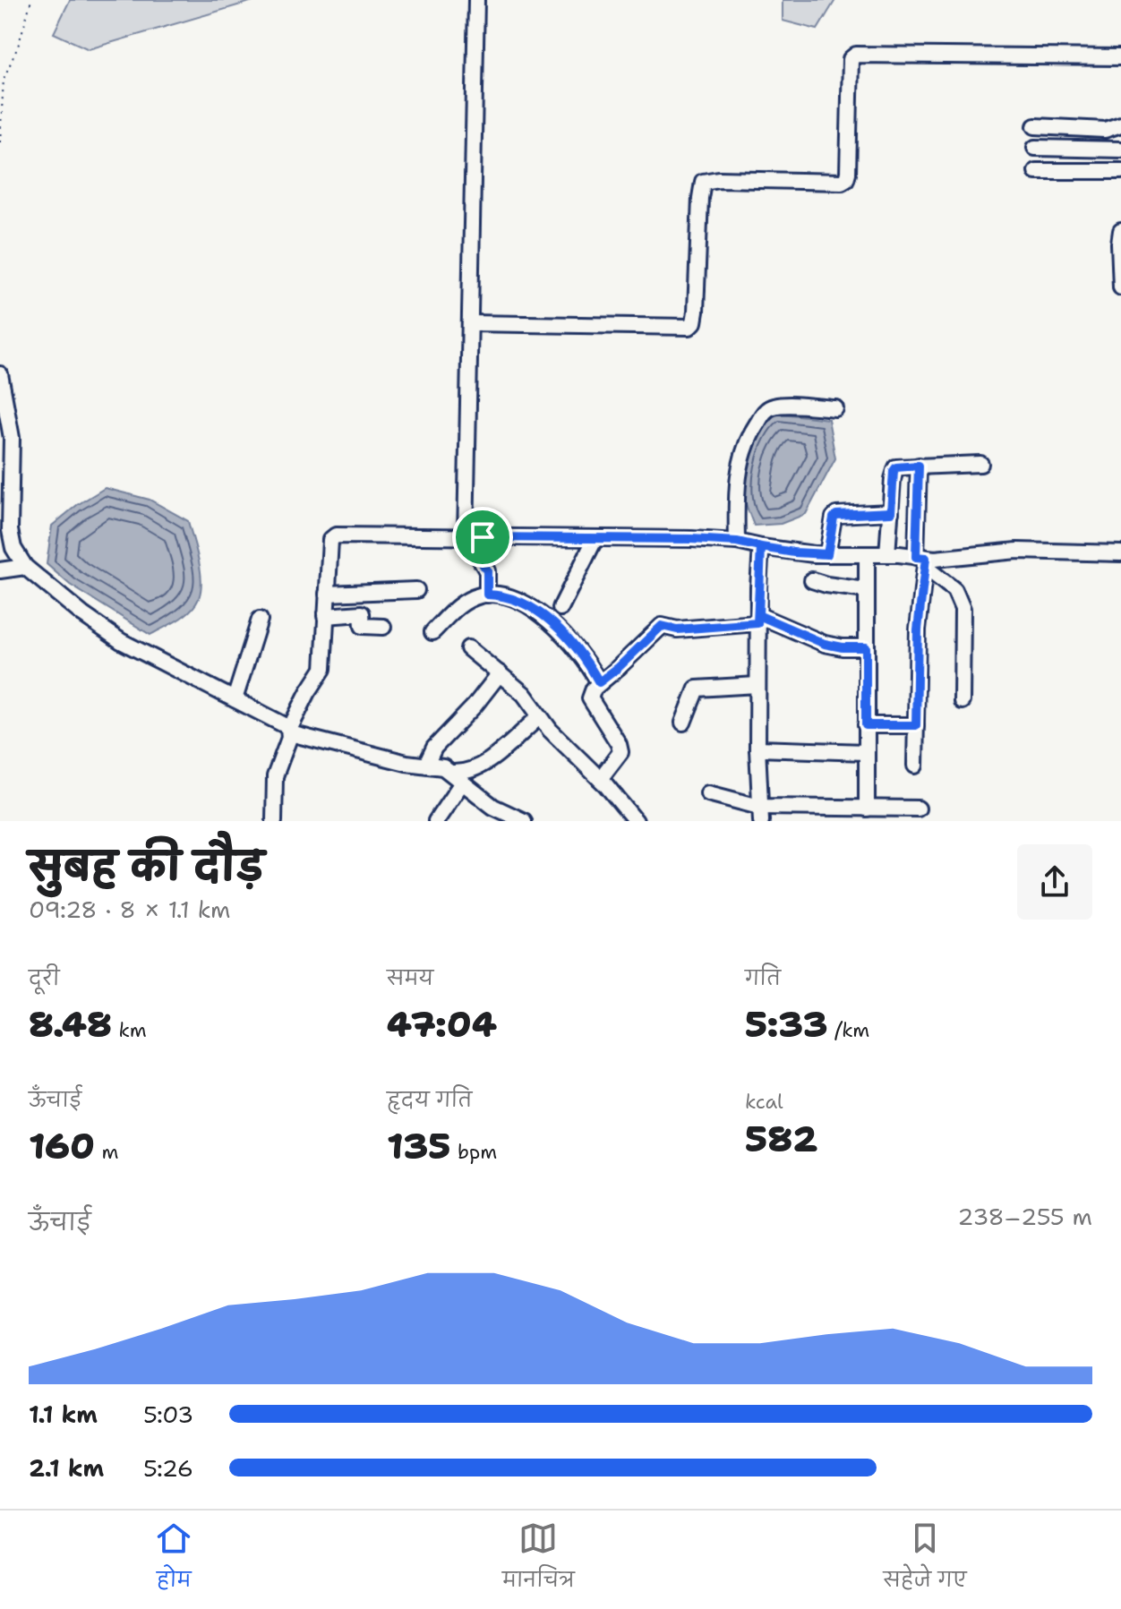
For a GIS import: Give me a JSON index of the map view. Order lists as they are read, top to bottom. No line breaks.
{"page":{"heading":["सुबह की दौड़","09:28 · 8 × 1.1 km"],"stats":[["दूरी","8.48 km"],["समय","47:04"],["गति","5:33 /km"],["ऊँचाई","160 m"],["हृदय गति","135 bpm"],["kcal","582"]],"chart":["ऊँचाई","238–255 m"],"list":[{"name":"1.1 km","note":"5:03"},{"name":"2.1 km","note":"5:26"}],"tabs":["होम","मानचित्र","सहेजे गए"]}}
